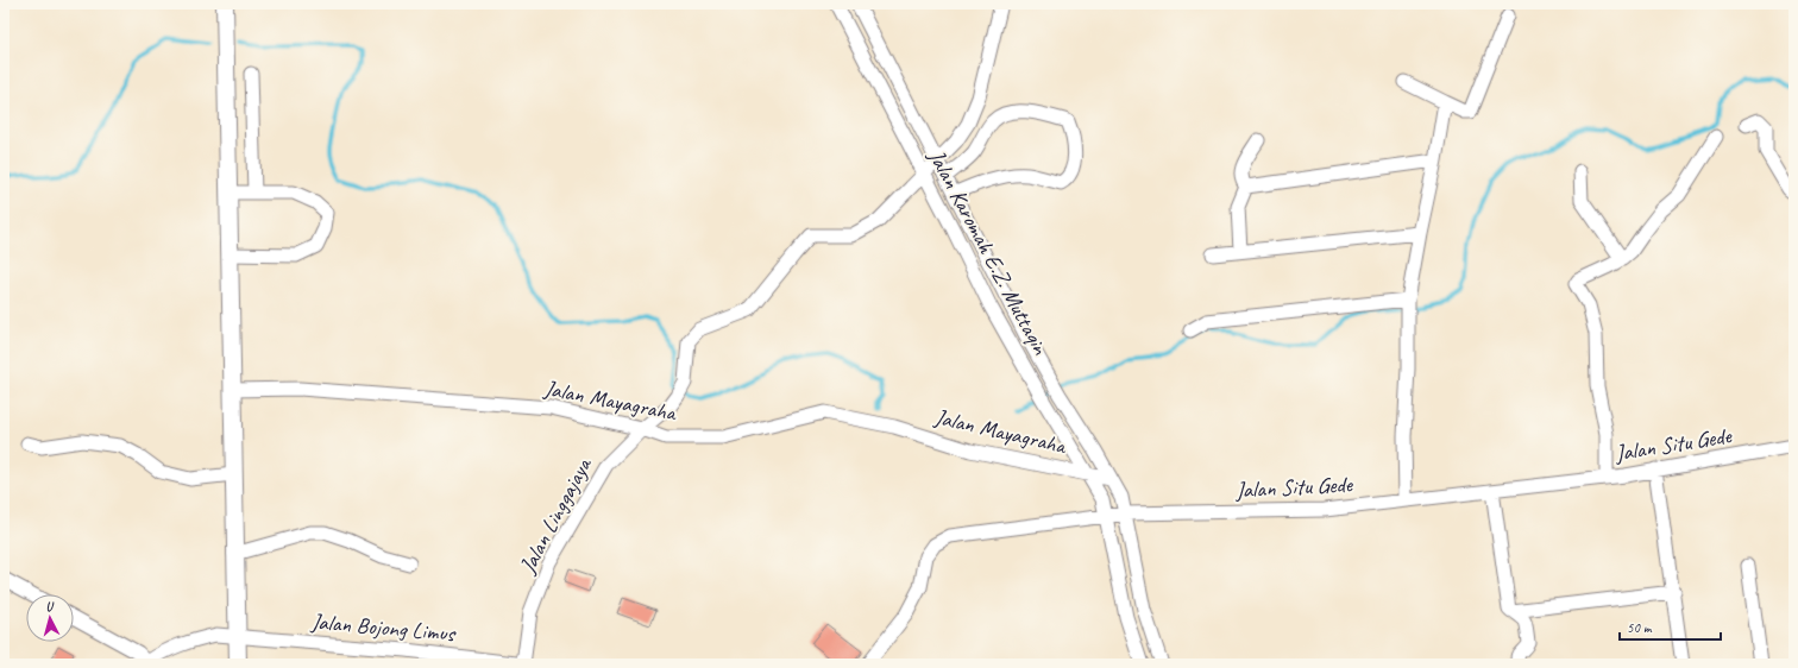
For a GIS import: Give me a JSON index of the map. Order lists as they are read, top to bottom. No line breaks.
{"streets":{"street":["Jalan Karomah E.Z. Muttaqin","Jalan Mayagraha","Jalan Situ Gede","Jalan Linggajaya","Jalan Bojong Limus"]},"crossings":[["Jalan Karomah E.Z. Muttaqin","Jalan Mayagraha"],["Jalan Karomah E.Z. Muttaqin","Jalan Situ Gede"],["Jalan Karomah E.Z. Muttaqin","Jalan Linggajaya"],["Jalan Mayagraha","Jalan Linggajaya"],["Jalan Linggajaya","Jalan Bojong Limus"]],"scale_bar":"50 m","north":"top"}
